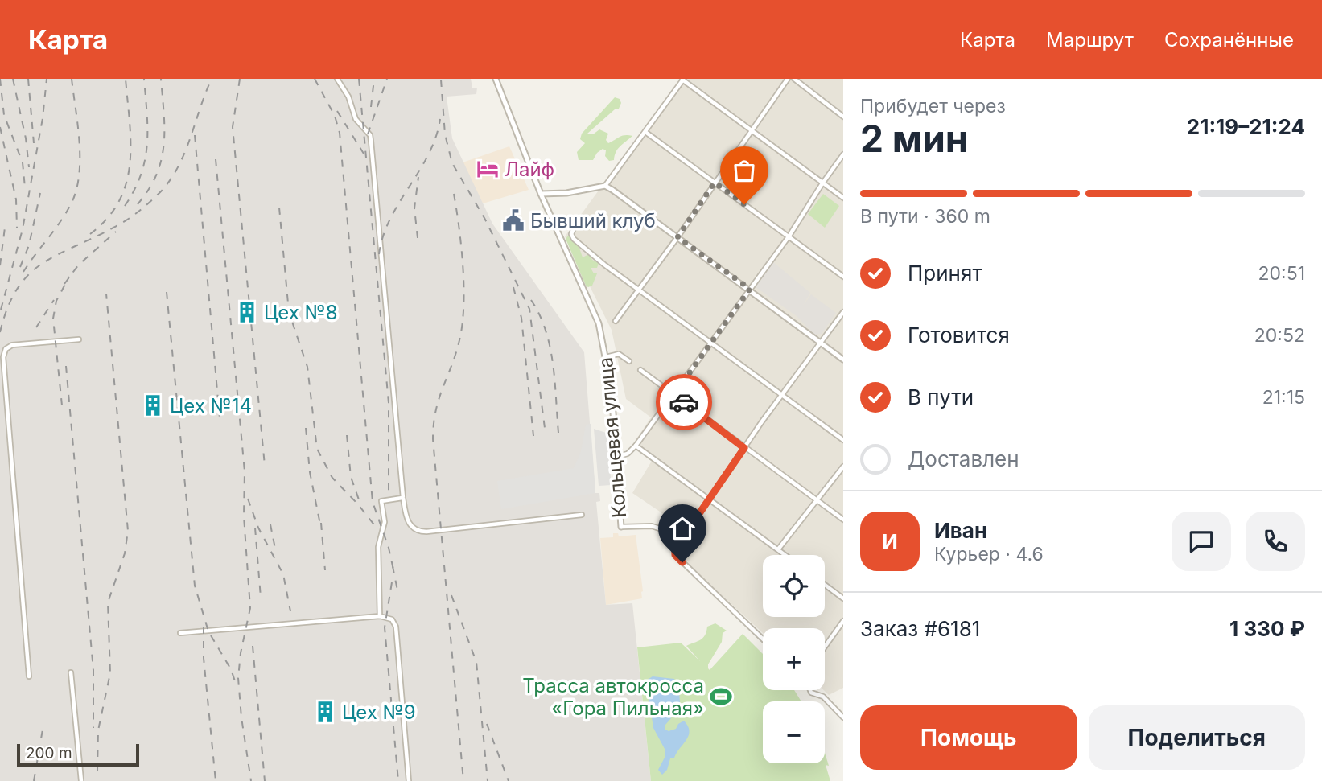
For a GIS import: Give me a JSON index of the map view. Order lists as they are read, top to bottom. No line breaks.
{"streets":{"street":["Кольцевая улица"]},"places":{"hotel":["Лайф"],"public building":["Бывший клуб"],"building":["Цех №8","Цех №14","Цех №9"],"sports":["Трасса автокросса «Гора Пильная»"]},"scale_bar":"200 m","page":{"header":"Карта","nav":["Карта","Маршрут","Сохранённые"],"heading":["2 мин","Прибудет через","21:19–21:24"],"panel":["Иван","Курьер · 4.6","Заказ #6181","1 330 ₽"],"bar":"В пути · 360 m","list":[["Принят","20:51"],["Готовится","20:52"],["В пути","21:15"],"Доставлен"],"round":"И","map_buttons":["+","−"],"buttons":["Помощь","Поделиться"],"scale":"200 m"}}
